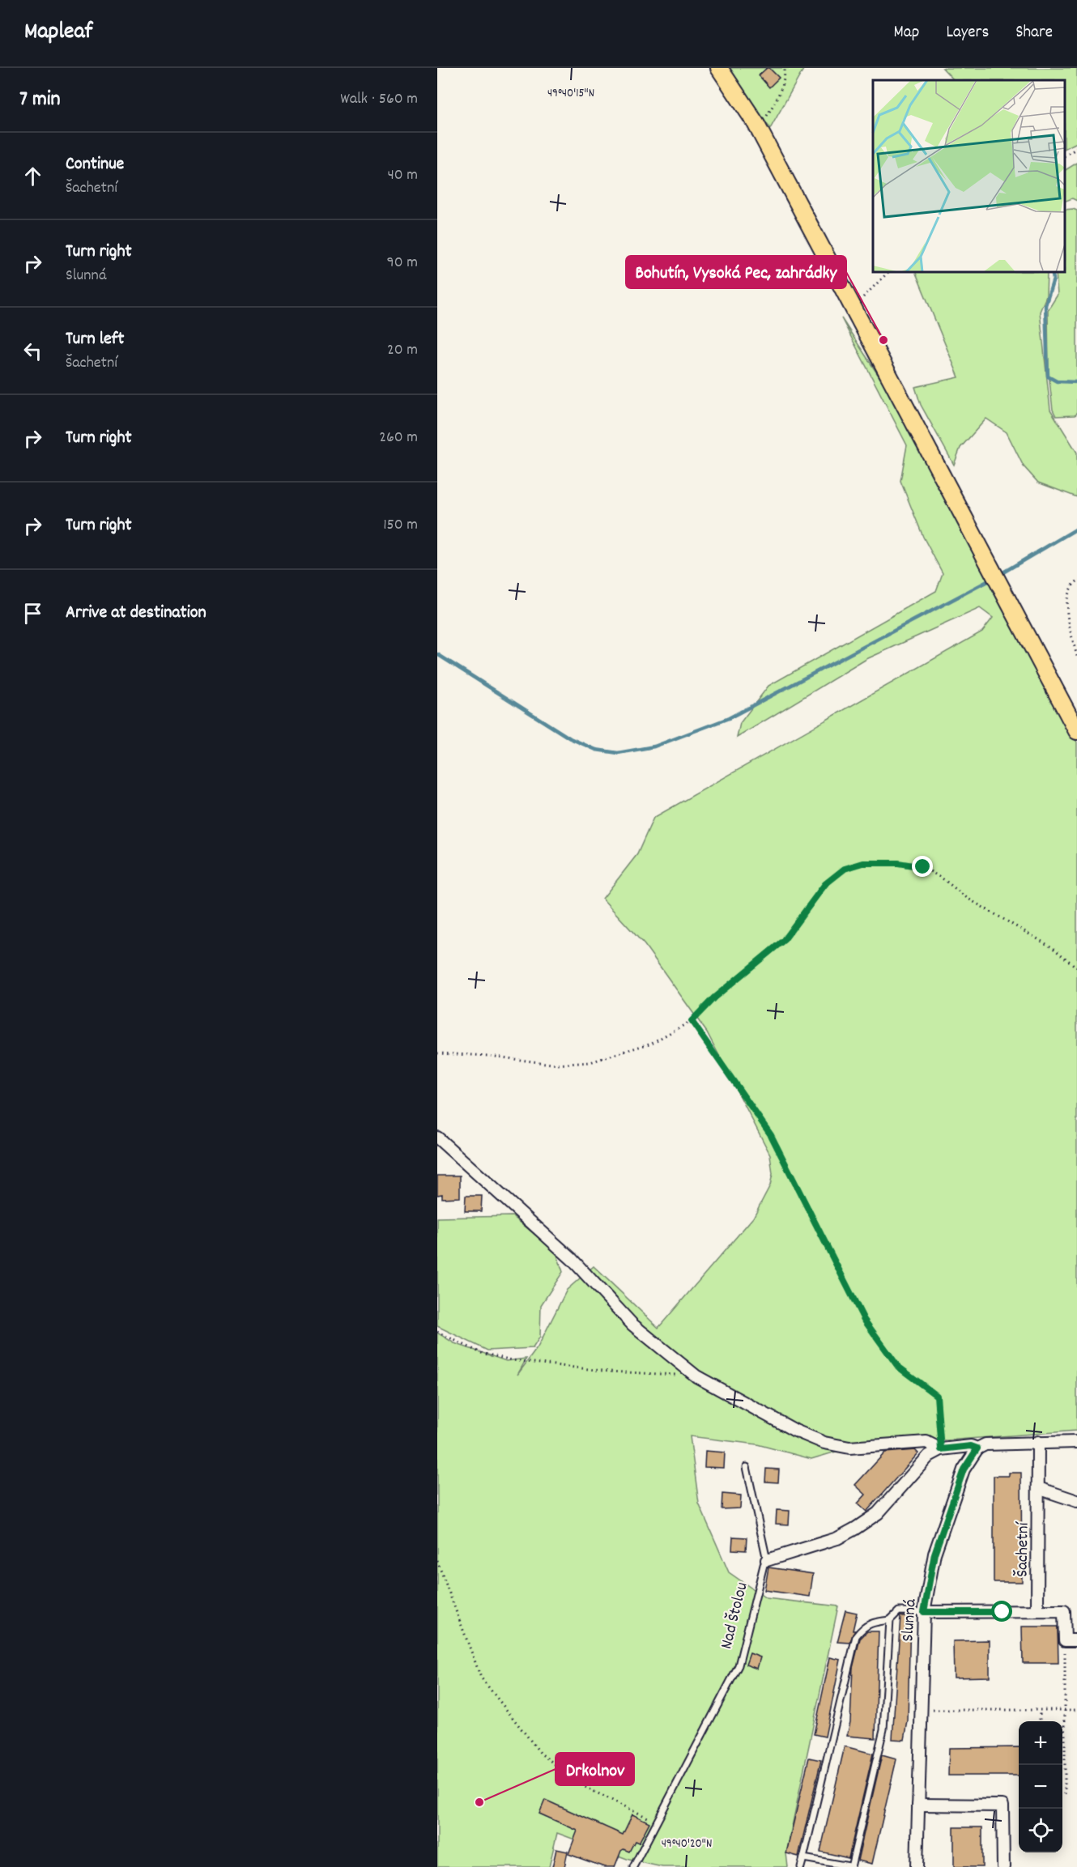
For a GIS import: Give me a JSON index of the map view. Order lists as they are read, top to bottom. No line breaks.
{"streets":{"street":["Šachetní","Slunná"],"lane":["Nad Štolou"]},"places":["Bohutín, Vysoká Pec, zahrádky","Drkolnov"],"page":{"header":"Mapleaf","nav":["Map","Layers","Share"],"heading":["7 min","Walk · 560 m"],"list":[["Continue","Šachetní","40 m"],["Turn right","Slunná","90 m"],["Turn left","Šachetní","20 m"],["Turn right","260 m"],["Turn right","150 m"],"Arrive at destination"],"map_buttons":["+","−"]},"coordinates":["49°40'15\"N","49°40'20\"N"]}
